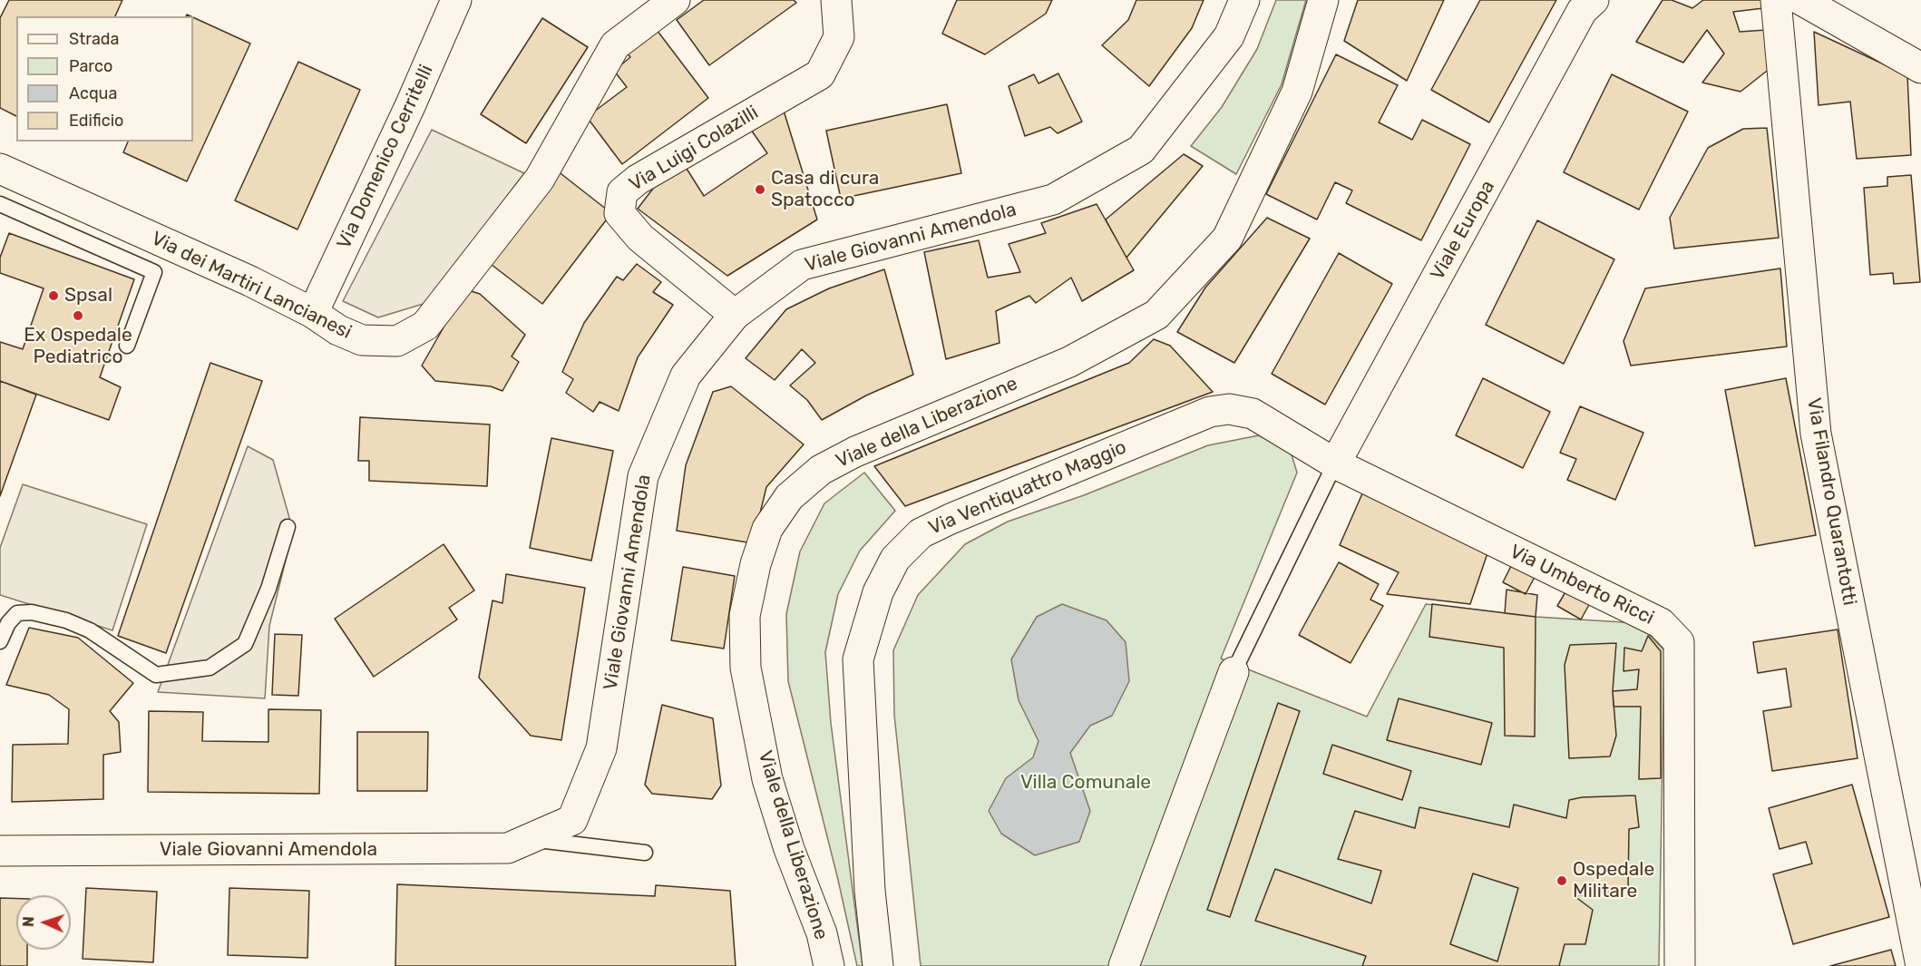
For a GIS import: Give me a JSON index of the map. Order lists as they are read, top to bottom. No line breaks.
{"streets":{"street":["Via Luigi Colazilli","Via Domenico Cerritelli","Viale Europa","Viale Giovanni Amendola","Via dei Martiri Lancianesi","Viale della Liberazione","Via Ventiquattro Maggio","Via Filandro Quarantotti","Via Umberto Ricci"]},"crossings":[["Via Luigi Colazilli","Viale Giovanni Amendola"],["Via Domenico Cerritelli","Via dei Martiri Lancianesi"],["Viale Europa","Via Ventiquattro Maggio"],["Viale Europa","Via Umberto Ricci"],["Via Ventiquattro Maggio","Via Umberto Ricci"]],"parks":["Villa Comunale"],"places":["Casa di cura Spatocco","Spsal","Ex Ospedale Pediatrico","Ospedale Militare"],"legend":["Strada","Parco","Acqua","Edificio"],"north":"left"}
